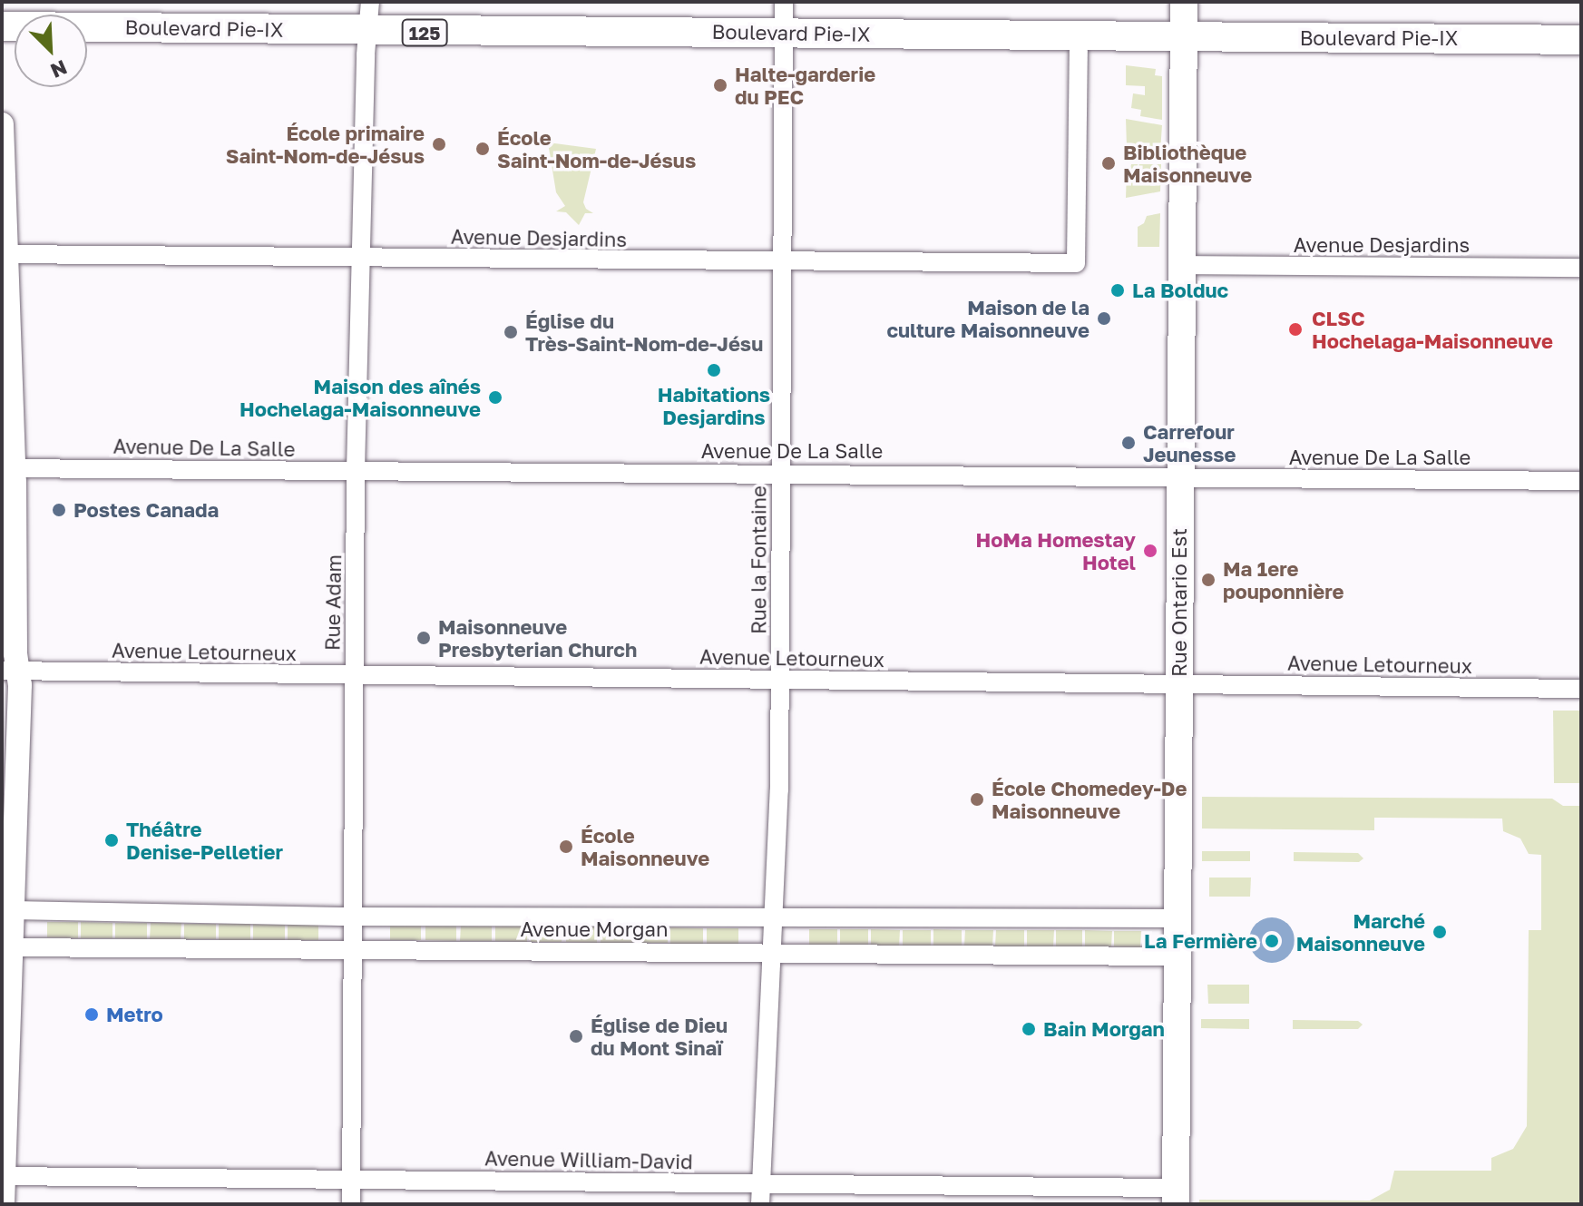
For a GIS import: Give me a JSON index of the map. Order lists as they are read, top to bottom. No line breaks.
{"streets":{"main road":["Boulevard Pie-IX","125","Rue Ontario Est"],"street":["Avenue Desjardins","Avenue De La Salle","Rue la Fontaine","Rue Adam","Avenue Letourneux","Avenue Morgan","Avenue William-David"]},"crossings":[["Boulevard Pie-IX","Avenue Desjardins"],["Boulevard Pie-IX","Rue la Fontaine"],["Boulevard Pie-IX","Rue Adam"],["Boulevard Pie-IX","Rue Ontario Est"],["Avenue Desjardins","Rue la Fontaine"],["Avenue Desjardins","Rue Adam"],["Avenue Desjardins","Rue Ontario Est"],["Avenue De La Salle","Rue la Fontaine"],["Avenue De La Salle","Rue Adam"],["Avenue De La Salle","Rue Ontario Est"],["Rue la Fontaine","Avenue Letourneux"],["Rue la Fontaine","Avenue Morgan"],["Rue la Fontaine","Avenue William-David"],["Rue Adam","Avenue Letourneux"],["Rue Adam","Avenue Morgan"],["Rue Adam","Avenue William-David"],["Rue Ontario Est","Avenue Letourneux"],["Rue Ontario Est","Avenue Morgan"],["Rue Ontario Est","Avenue William-David"]],"places":["Halte-garderie du PEC","École primaire Saint-Nom-de-Jésus","École Saint-Nom-de-Jésus","Bibliothèque Maisonneuve","La Bolduc","Maison de la culture Maisonneuve","CLSC Hochelaga-Maisonneuve","Église du Très-Saint-Nom-de-Jésu","Habitations Desjardins","Maison des aînés Hochelaga-Maisonneuve","Carrefour Jeunesse","Postes Canada","HoMa Homestay Hotel","Ma 1ere pouponnière","Maisonneuve Presbyterian Church","École Chomedey-De Maisonneuve","Théâtre Denise-Pelletier","École Maisonneuve","Marché Maisonneuve","La Fermière","Metro","Bain Morgan","Église de Dieu du Mont Sinaï"],"north":"bottom right"}
